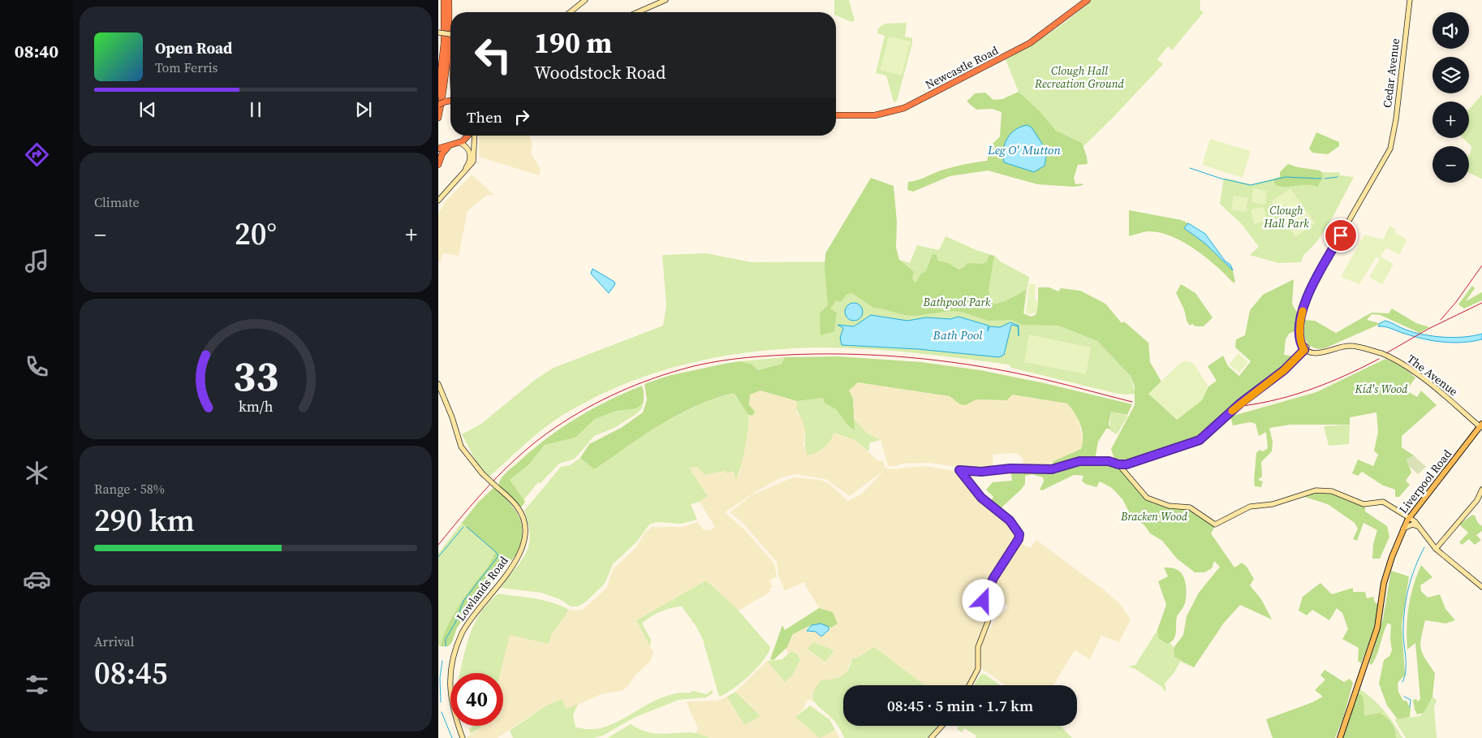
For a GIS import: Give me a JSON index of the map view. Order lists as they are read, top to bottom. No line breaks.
{"streets":{"highway":["Newcastle Road"],"main road":["Liverpool Road"],"street":["Cedar Avenue","The Avenue","Lowlands Road"]},"crossings":[["Cedar Avenue","The Avenue"],["The Avenue","Liverpool Road"]],"water":["Leg O' Mutton","Bath Pool"],"parks":["Clough Hall Recreation Ground","Clough Hall Park","Bathpool Park","Kid's Wood","Bracken Wood"],"page":{"tabs":"08:40","map_buttons":["+","−"],"turn":["190 m","Woodstock Road"],"song":["Open Road","Tom Ferris"],"then":"Then","tile":["Climate",["Range · 58%","290 km"],["Arrival","08:45"]],"heat":["−","20°","+"],"limit":"40","trip":"08:45 · 5 min · 1.7 km","gauge":["33","km/h"]}}
